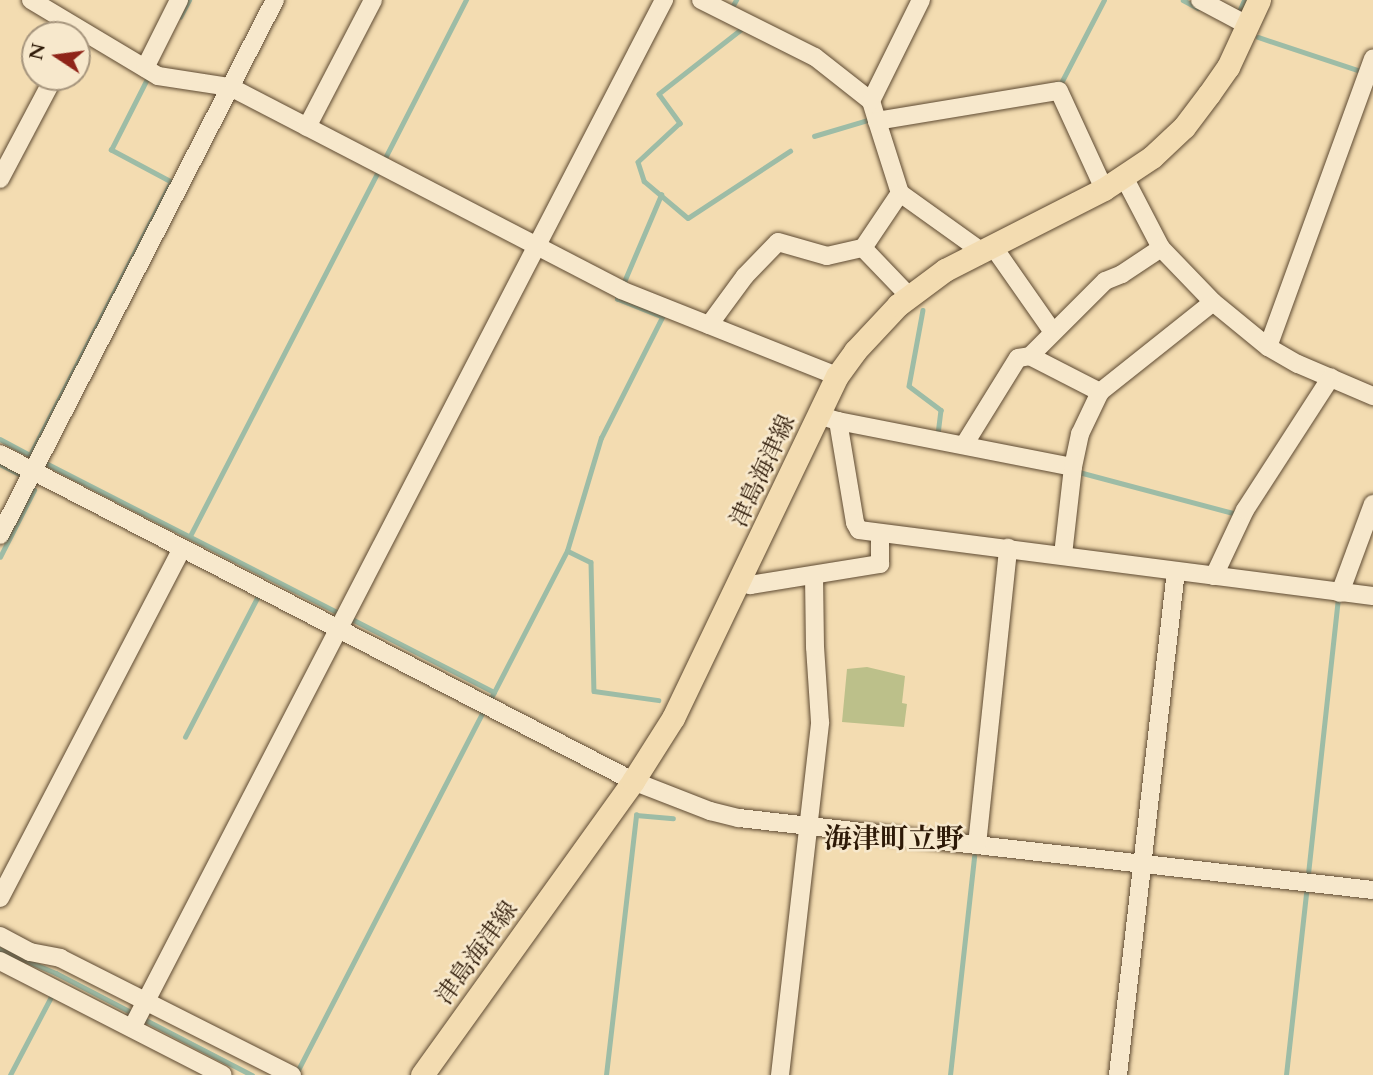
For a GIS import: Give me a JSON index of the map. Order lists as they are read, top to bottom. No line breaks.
{"streets":{"main road":["津島海津線"]},"districts":["海津町立野"],"north":"left"}
